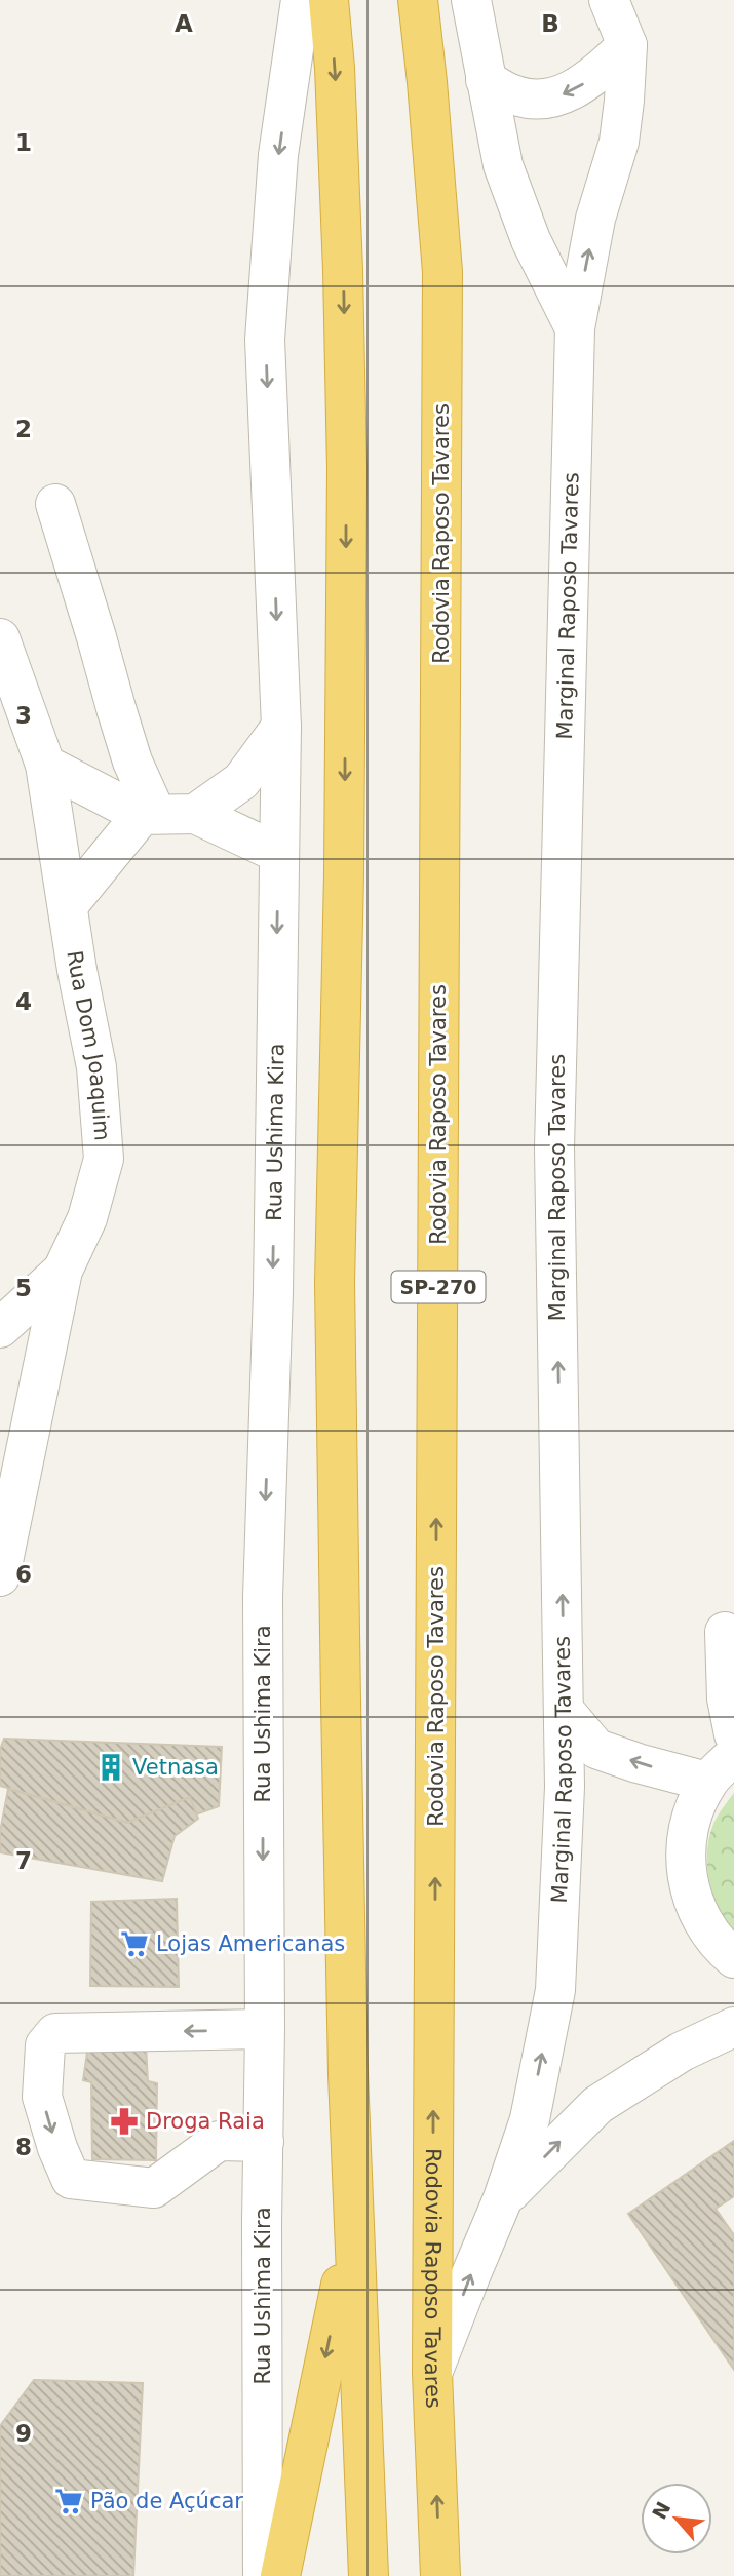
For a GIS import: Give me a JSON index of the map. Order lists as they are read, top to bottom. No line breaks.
{"streets":{"highway":["Rodovia Raposo Tavares","SP-270"],"street":["Marginal Raposo Tavares","Rua Dom Joaquim","Rua Ushima Kira"]},"crossings":[["Rodovia Raposo Tavares","Marginal Raposo Tavares"]],"one_way":["Marginal Raposo Tavares","Rua Ushima Kira"],"places":{"building":["Vetnasa"],"supermarket":["Lojas Americanas","Pão de Açúcar"],"pharmacy":["Droga Raia"]},"north":"top left","grid":{"columns":["A","B"],"rows":["1","2","3","4","5","6","7","8","9"]}}
